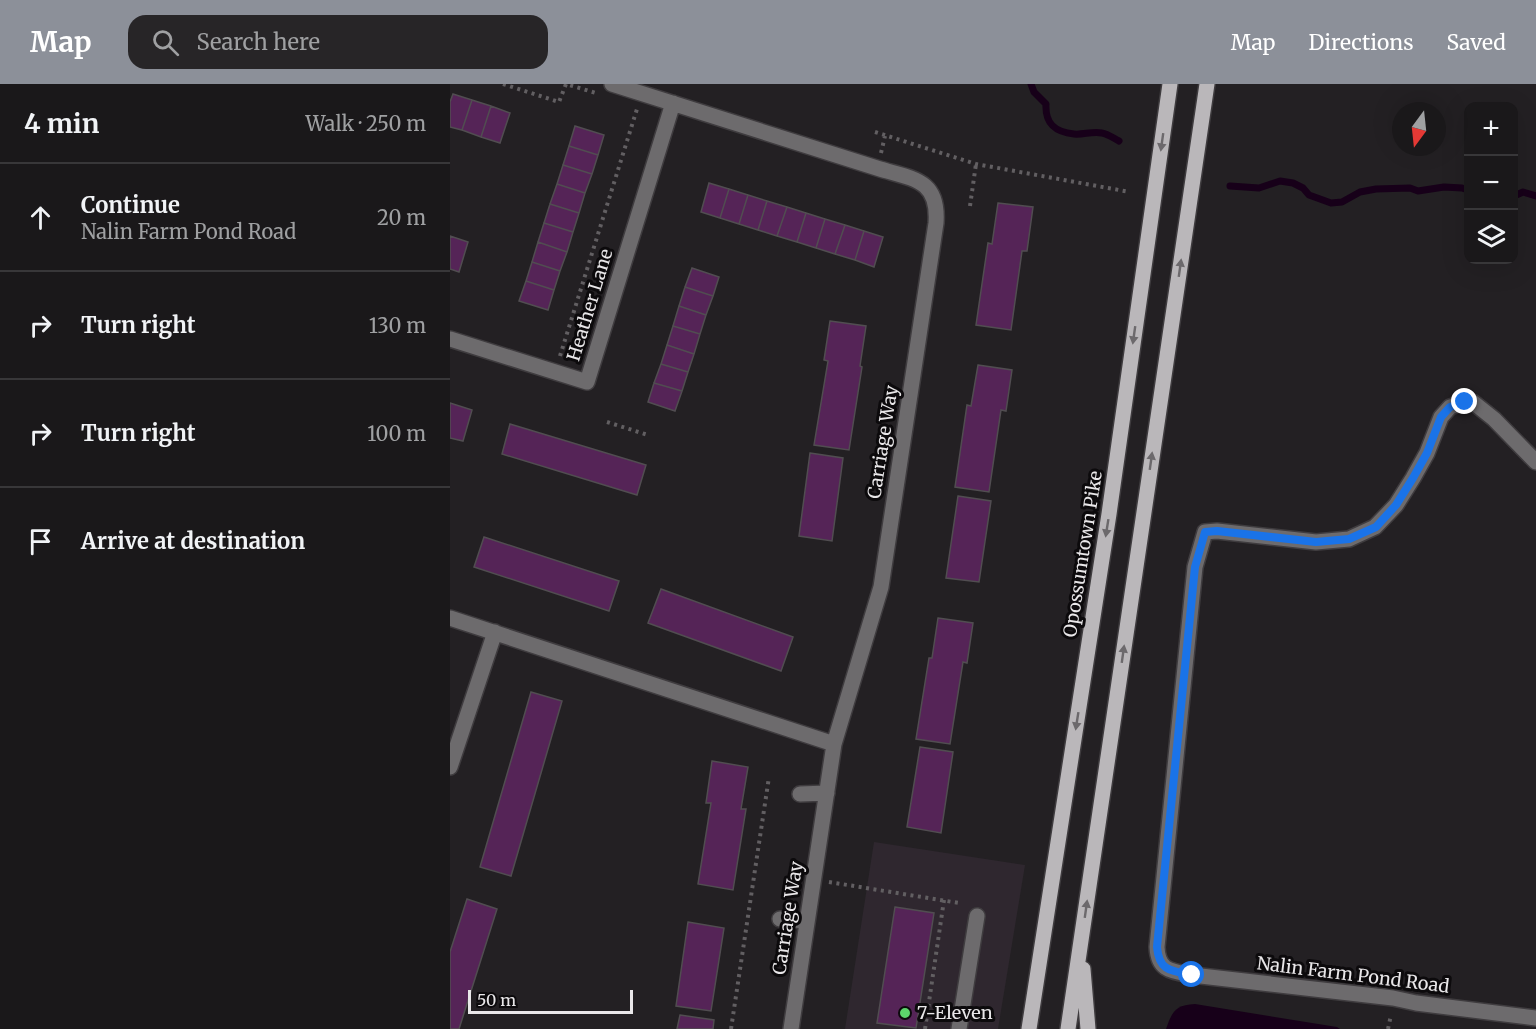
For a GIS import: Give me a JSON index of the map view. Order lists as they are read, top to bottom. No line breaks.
{"streets":{"main road":["Opossumtown Pike"],"street":["Heather Lane","Carriage Way","Nalin Farm Pond Road"]},"crossings":[["Heather Lane","Carriage Way"]],"places":["7-Eleven"],"scale_bar":"50 m","north":"bottom","page":{"header":"Map","search":"Search here","nav":["Map","Directions","Saved"],"heading":["4 min","Walk · 250 m"],"map_buttons":["+","−"],"list":[["Continue","Nalin Farm Pond Road","20 m"],["Turn right","130 m"],["Turn right","100 m"],"Arrive at destination"],"scale":"50 m"}}
